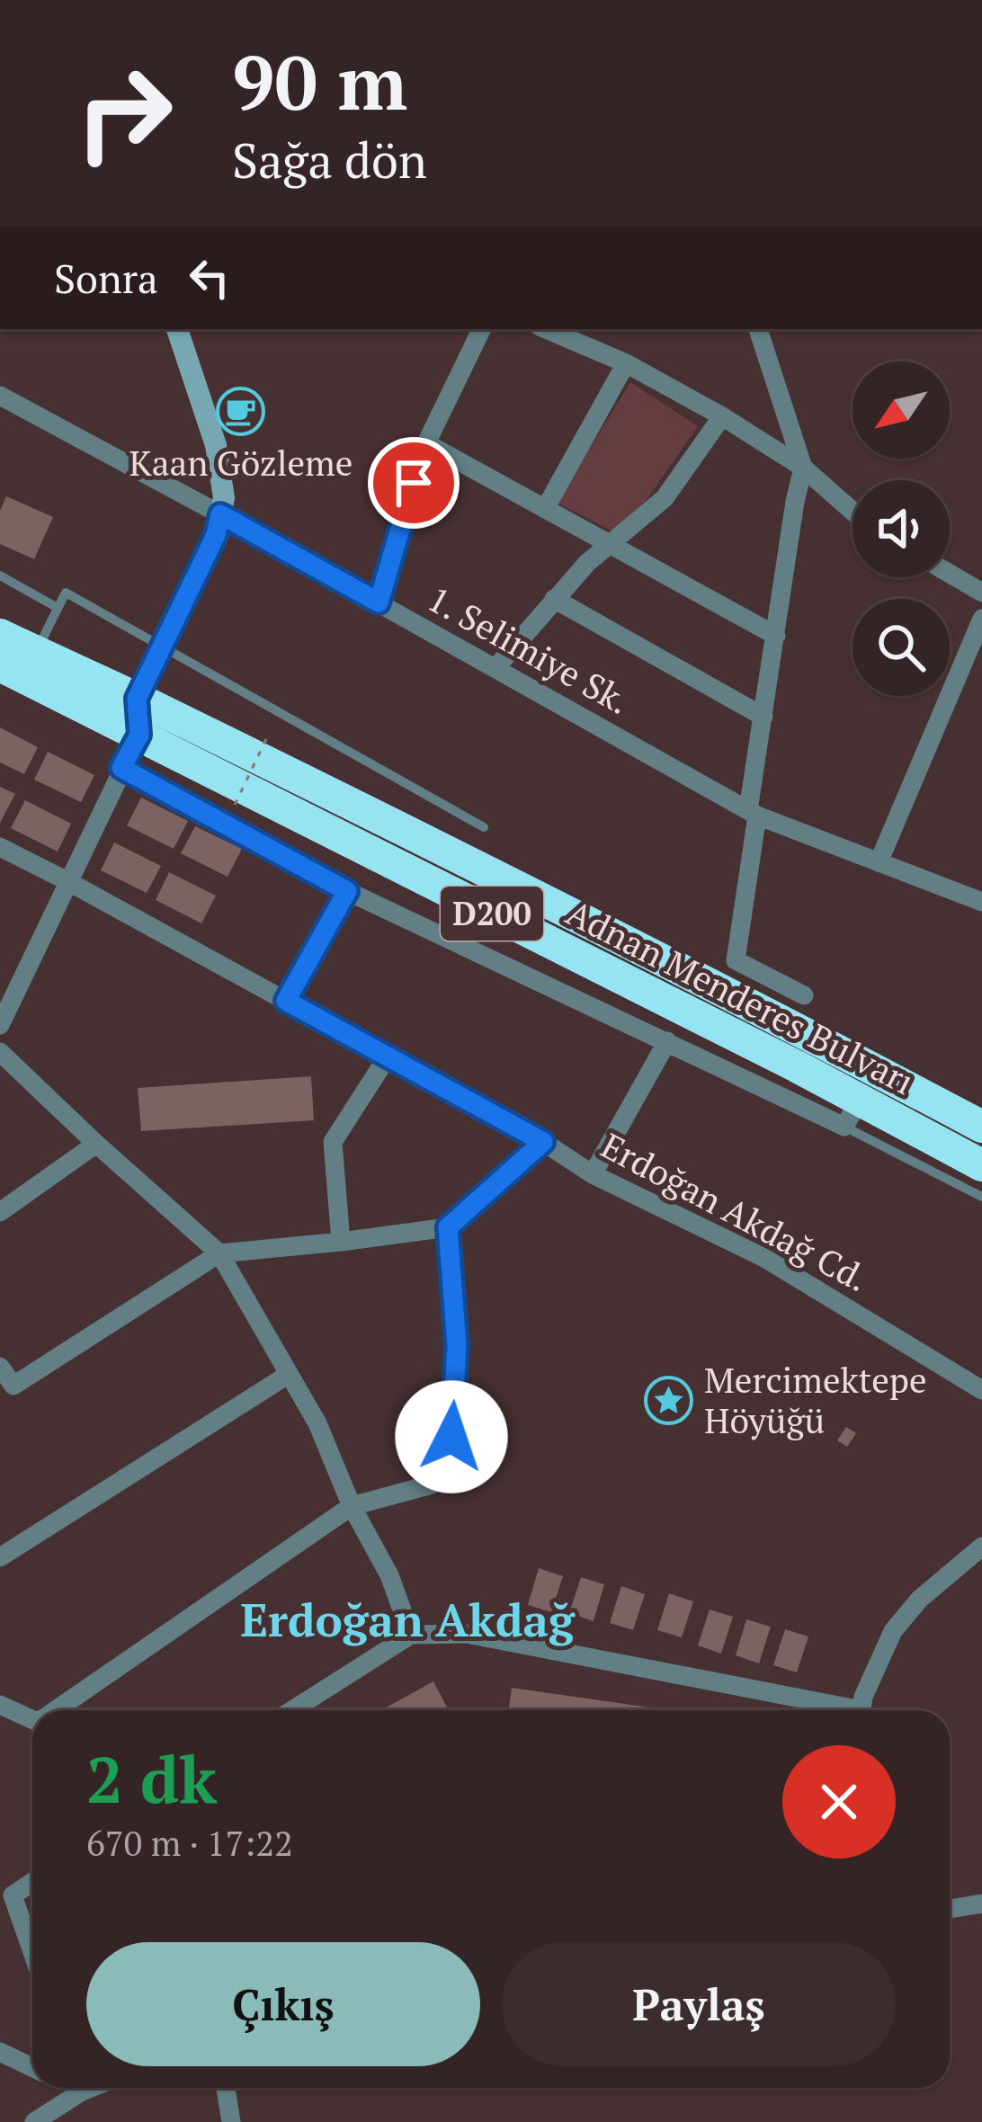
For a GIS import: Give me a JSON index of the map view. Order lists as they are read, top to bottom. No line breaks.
{"streets":{"highway":["D200","Adnan Menderes Bulvarı"],"street":["1. Selimiye Sk.","Erdoğan Akdağ Cd."]},"districts":["Erdoğan Akdağ"],"places":{"cafe":["Kaan Gözleme"],"place":["Mercimektepe Höyüğü"]},"north":"bottom left","page":{"turn":["90 m","Sağa dön"],"then":"Sonra","heading":["2 dk","670 m · 17:22"],"buttons":["Çıkış","Paylaş"]}}
